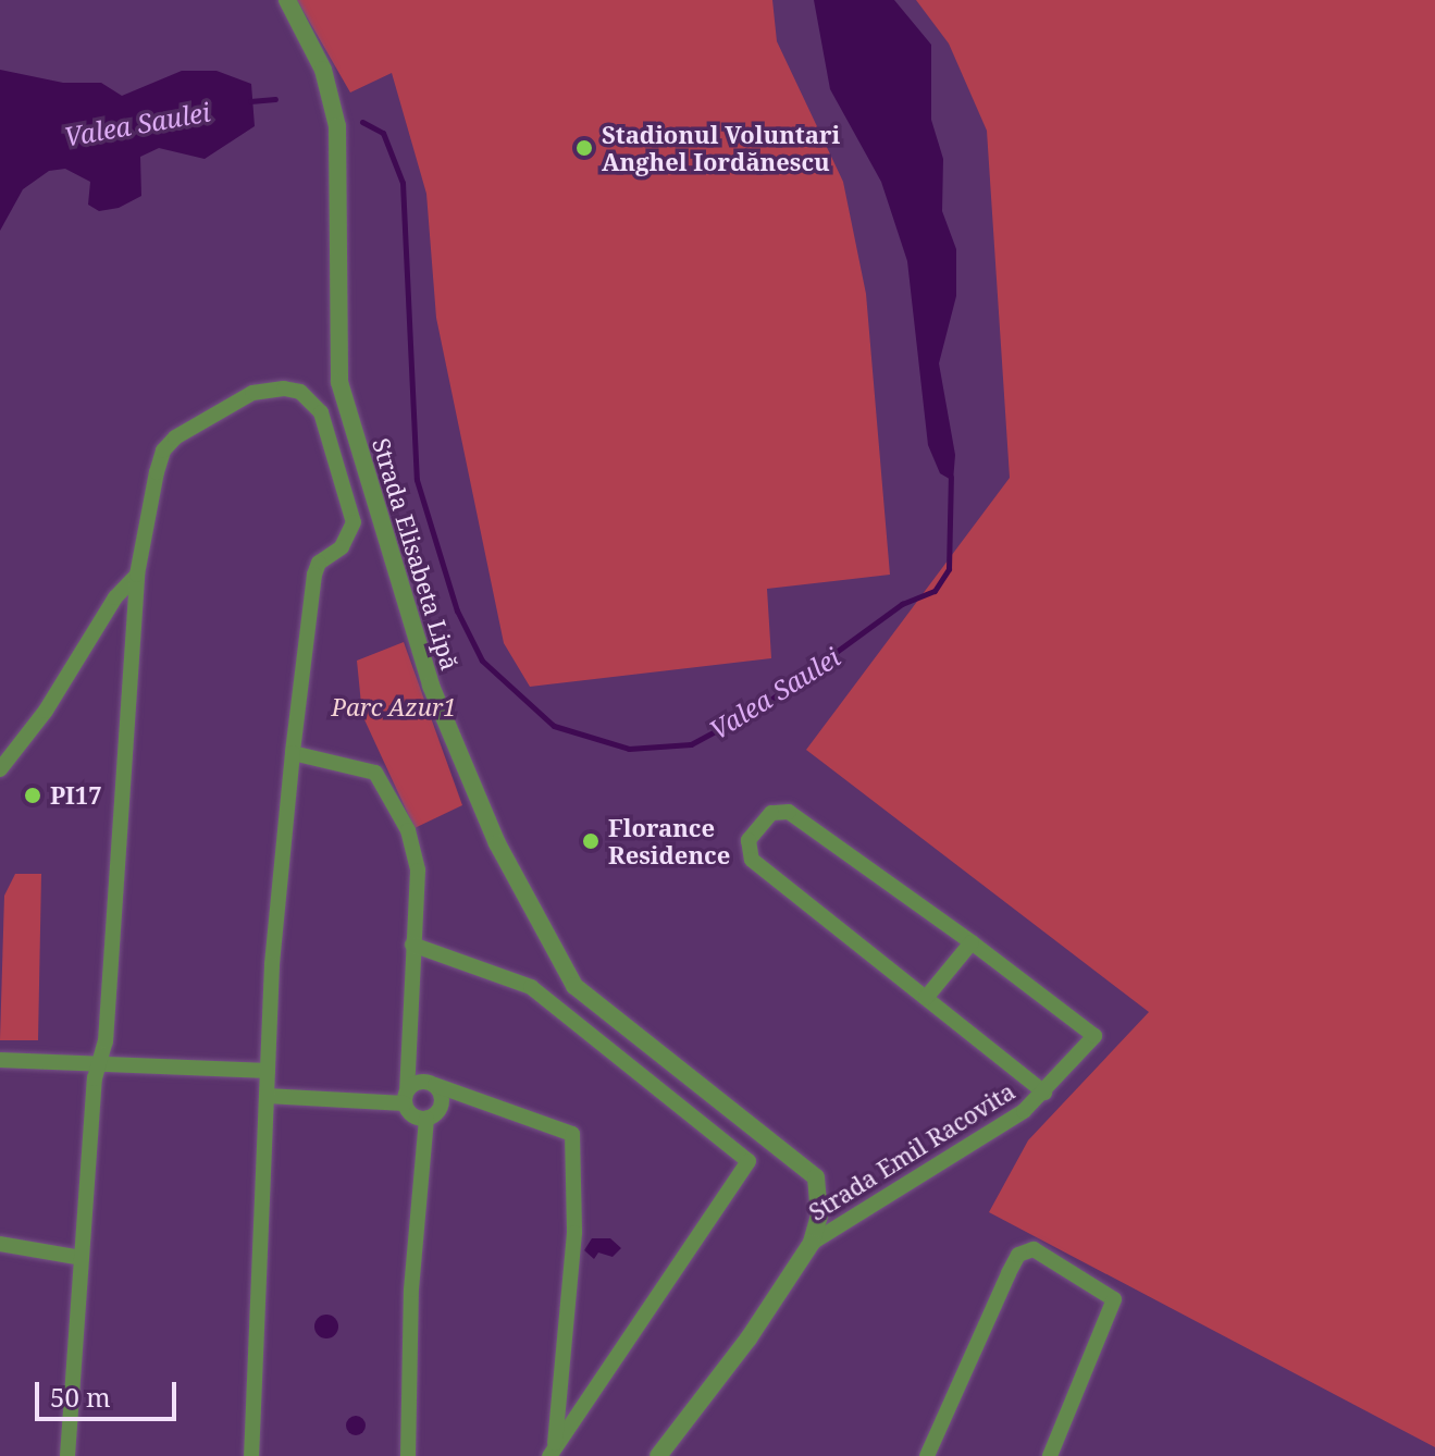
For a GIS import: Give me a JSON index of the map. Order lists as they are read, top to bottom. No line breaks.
{"streets":{"street":["Strada Elisabeta Lipă","Strada Emil Racovita"]},"crossings":[["Strada Elisabeta Lipă","Strada Emil Racovita"]],"water":["Valea Saulei"],"parks":["Parc Azur1"],"places":["Stadionul Voluntari Anghel Iordănescu","PI17","Florance Residence"],"scale_bar":"50 m"}
